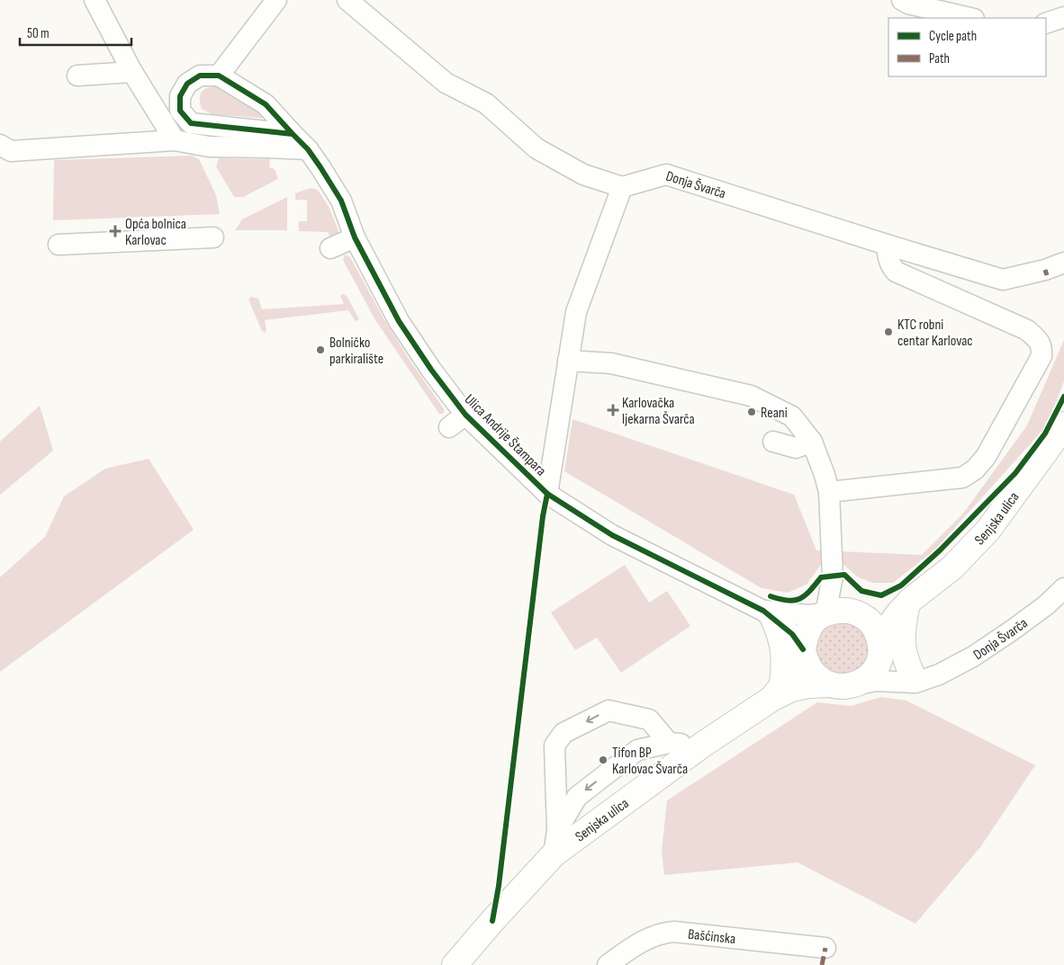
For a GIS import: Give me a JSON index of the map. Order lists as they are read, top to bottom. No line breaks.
{"streets":{"main road":["Senjska ulica"],"street":["Donja Švarča","Ulica Andrije Štampara","Bašćinska"]},"crossings":[["Donja Švarča","Ulica Andrije Štampara"],["Donja Švarča","Senjska ulica"],["Ulica Andrije Štampara","Senjska ulica"]],"places":{"health":["Opća bolnica Karlovac","Karlovačka ljekarna Švarča"],"other":["KTC robni centar Karlovac","Bolničko parkiralište","Reani","Tifon BP Karlovac Švarča"]},"legend":["Cycle path","Path"],"scale_bar":"50 m"}
